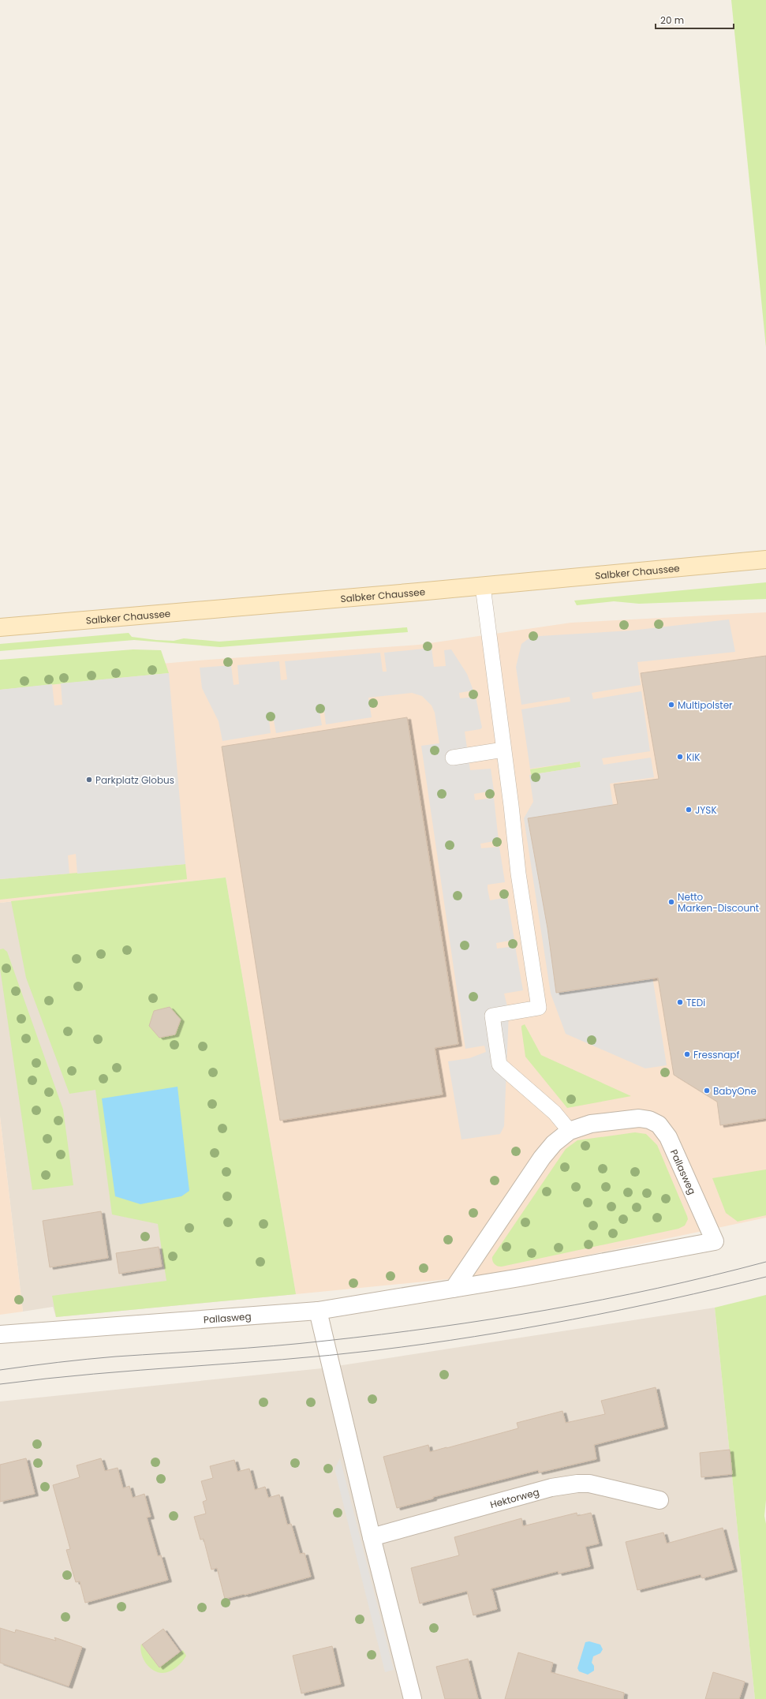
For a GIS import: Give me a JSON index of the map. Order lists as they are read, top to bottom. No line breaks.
{"streets":{"main road":["Salbker Chaussee"],"street":["Pallasweg","Hektorweg"]},"places":["Multipolster","KiK","Parkplatz Globus","JYSK","Netto Marken-Discount","TEDi","Fressnapf","BabyOne"],"scale_bar":"20 m"}
